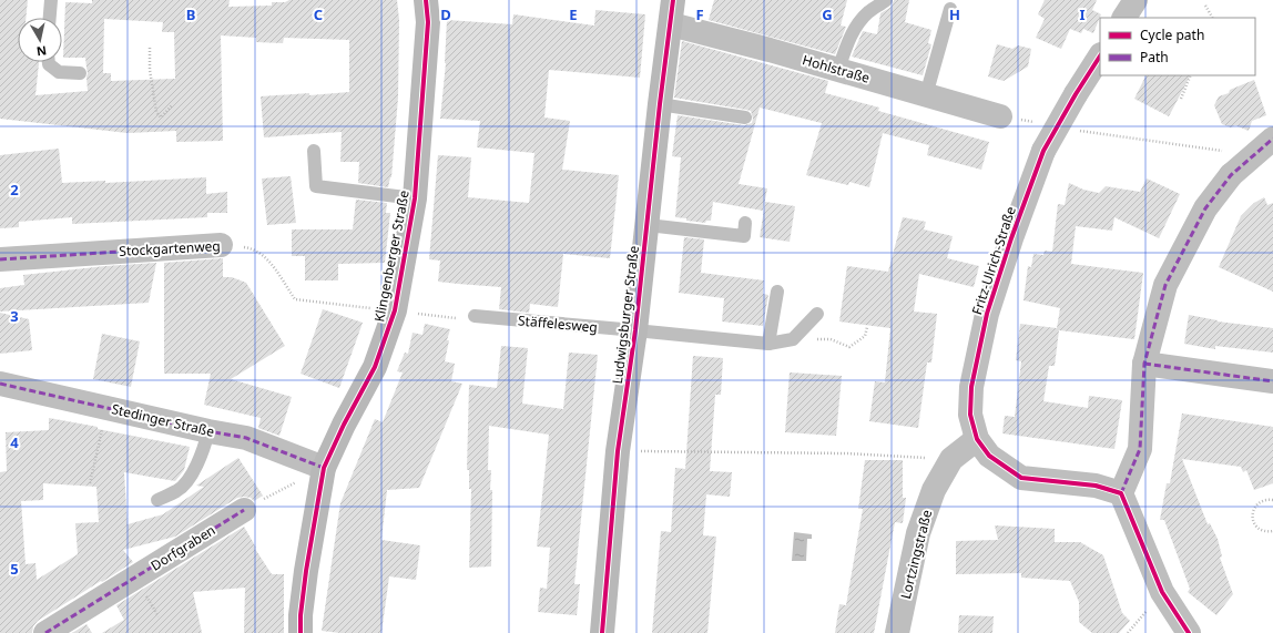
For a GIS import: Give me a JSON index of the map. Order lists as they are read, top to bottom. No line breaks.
{"streets":{"street":["Hohlstraße","Stockgartenweg","Klingenberger Straße","Fritz-Ulrich-Straße","Ludwigsburger Straße","Stedinger Straße","Dorfgraben","Lortzingstraße"],"lane":["Stäffelesweg"]},"crossings":[["Hohlstraße","Ludwigsburger Straße"],["Stockgartenweg","Klingenberger Straße"],["Klingenberger Straße","Stedinger Straße"],["Fritz-Ulrich-Straße","Lortzingstraße"],["Ludwigsburger Straße","Stäffelesweg"]],"legend":["Cycle path","Path"],"north":"bottom","grid":{"columns":["B","C","D","E","F","G","H","I"],"rows":["2","3","4","5"]}}
